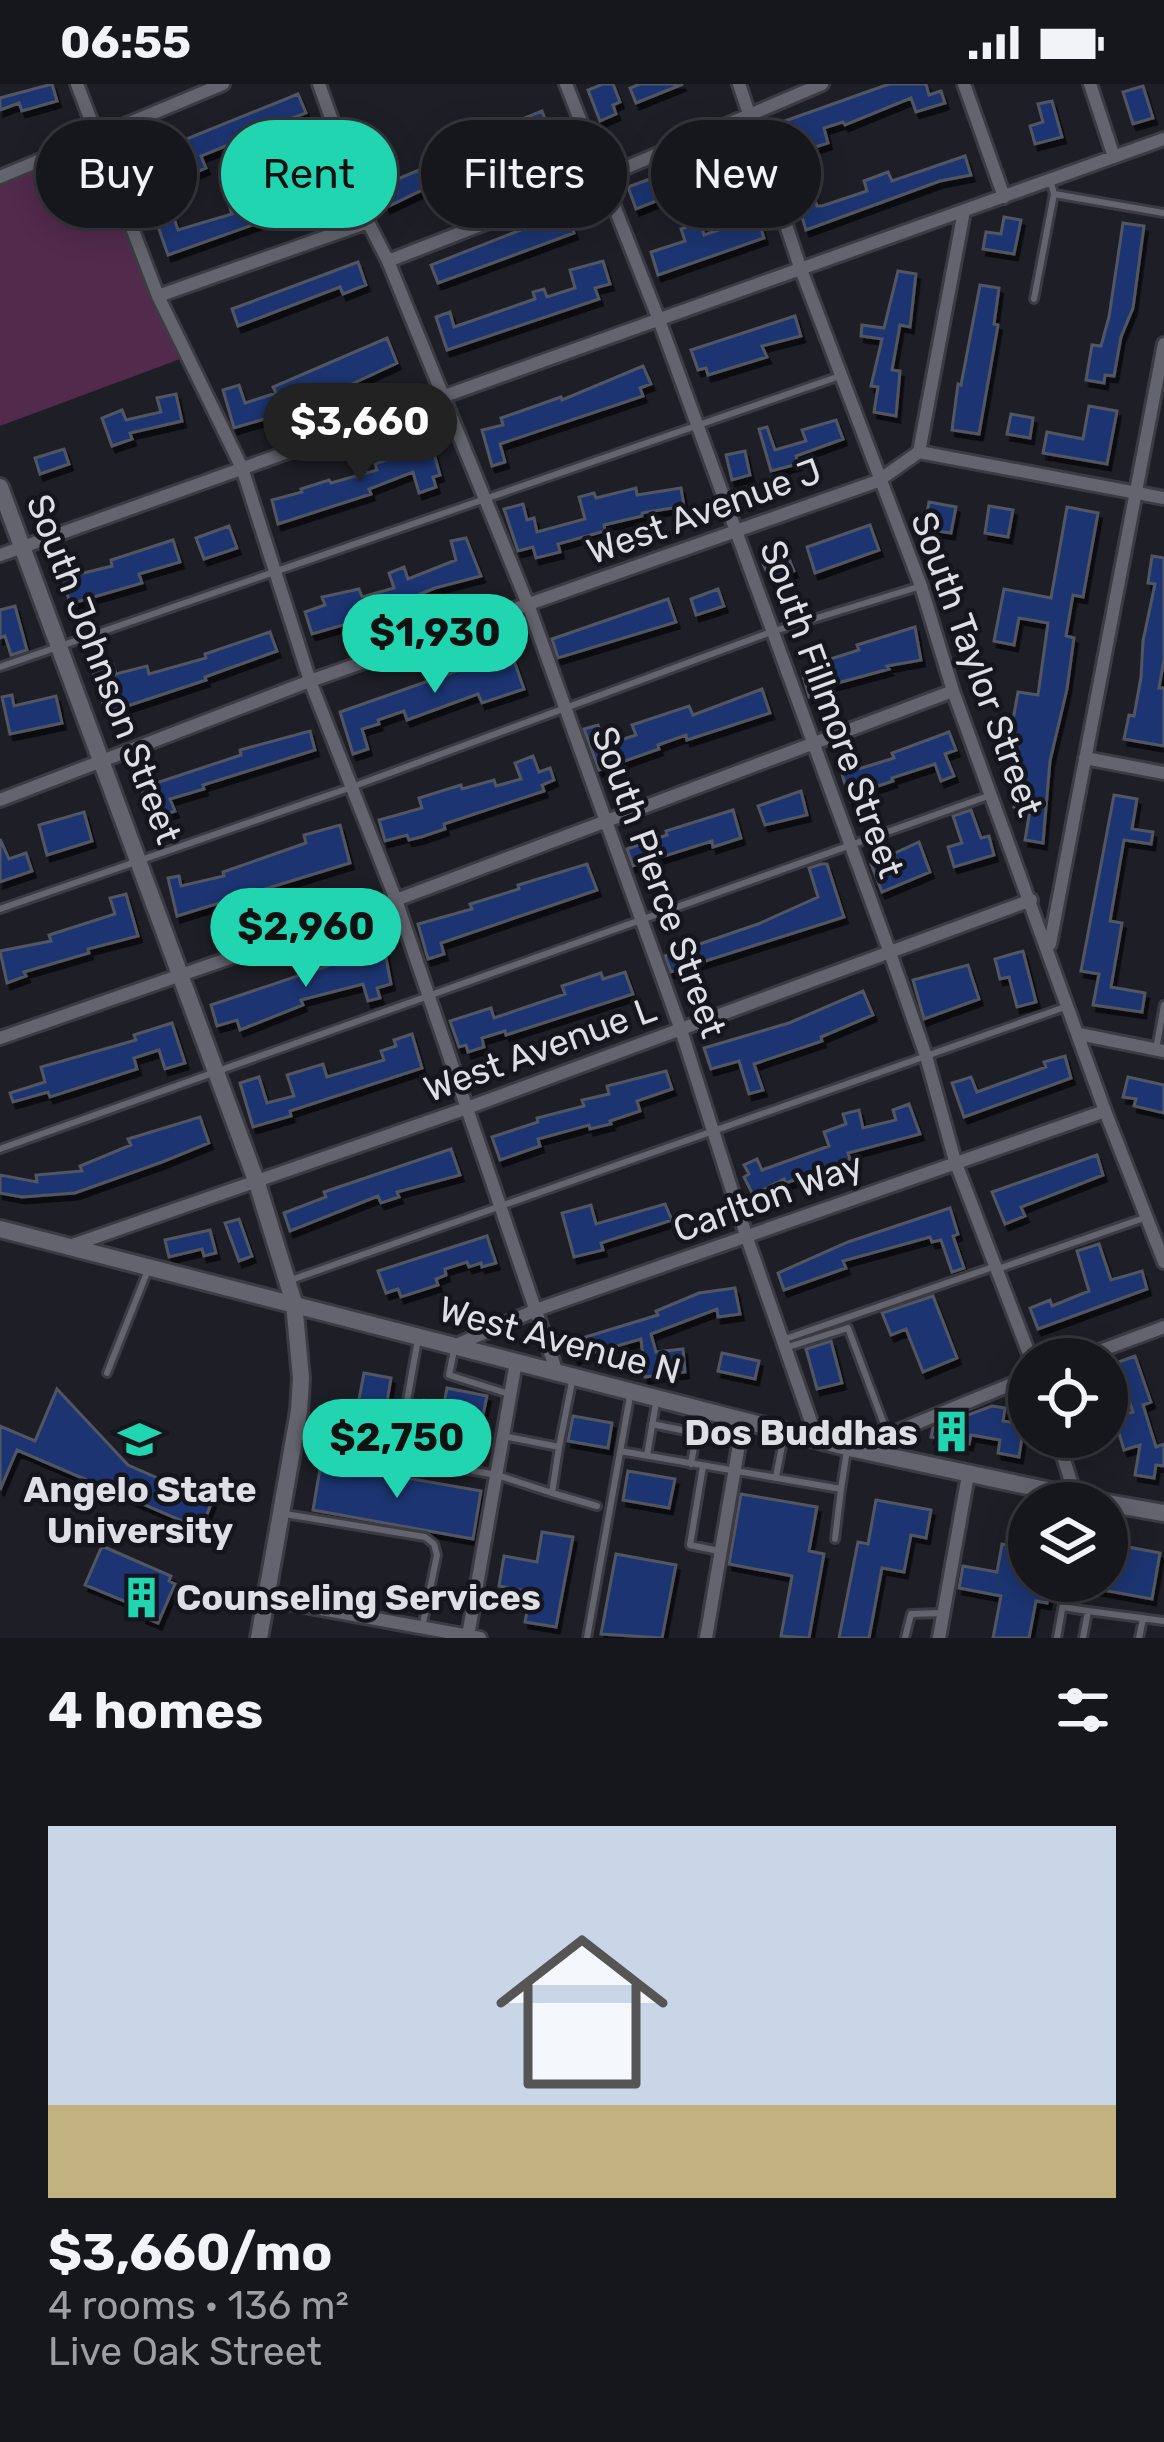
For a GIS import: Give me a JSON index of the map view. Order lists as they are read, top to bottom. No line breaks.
{"streets":{"main road":["South Johnson Street","West Avenue N"],"street":["West Avenue J","South Taylor Street","South Fillmore Street","South Pierce Street","West Avenue L","Carlton Way"]},"crossings":[["West Avenue J","South Taylor Street"],["West Avenue J","South Johnson Street"],["West Avenue J","South Fillmore Street"],["West Avenue J","South Pierce Street"],["South Taylor Street","West Avenue L"],["South Taylor Street","Carlton Way"],["South Johnson Street","West Avenue L"],["South Johnson Street","West Avenue N"],["South Fillmore Street","West Avenue L"],["South Fillmore Street","Carlton Way"],["South Pierce Street","West Avenue L"],["South Pierce Street","Carlton Way"],["South Pierce Street","West Avenue N"],["West Avenue L","West Avenue N"],["Carlton Way","West Avenue N"]],"places":{"building":["Dos Buddhas","Counseling Services"],"school or university":["Angelo State University"]},"page":{"status":"06:55","chip":["Buy","Rent","Filters","New"],"price":["$3,660","$1,930","$2,960","$2,750"],"heading":"4 homes","list":[{"name":"$3,660/mo","note":"4 rooms · 136 m² · Live Oak Street"}]}}
